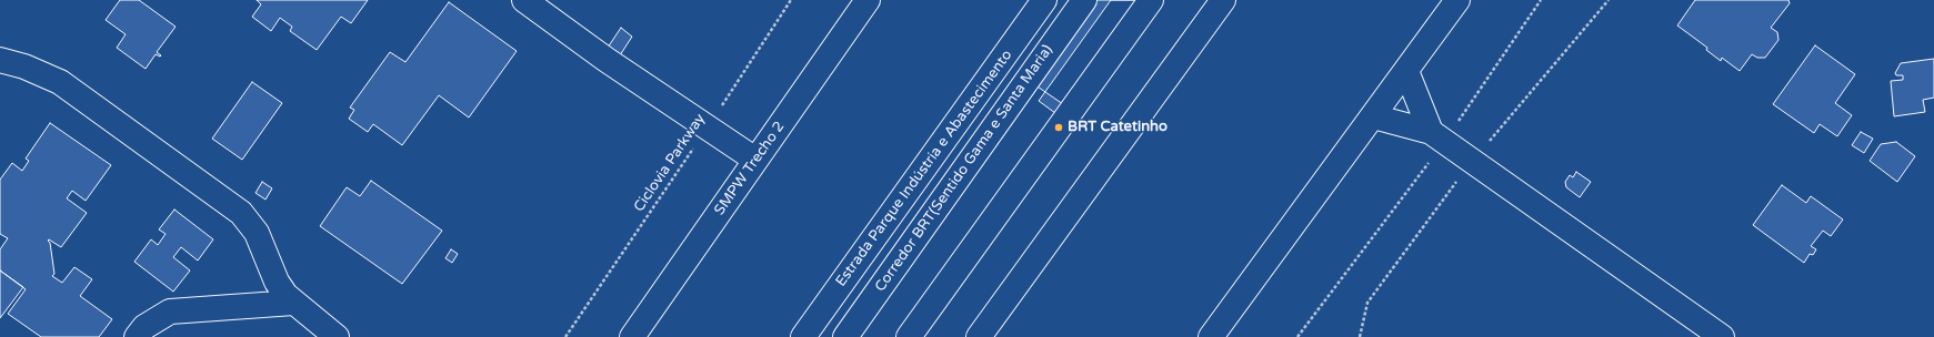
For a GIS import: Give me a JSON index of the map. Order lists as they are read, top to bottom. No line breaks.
{"streets":{"main road":["SMPW Trecho 2","Estrada Parque Indústria e Abastecimento","Corredor BRT(Sentido Gama e Santa Maria)"],"path":["Ciclovia Parkway"]},"places":["BRT Catetinho"]}
